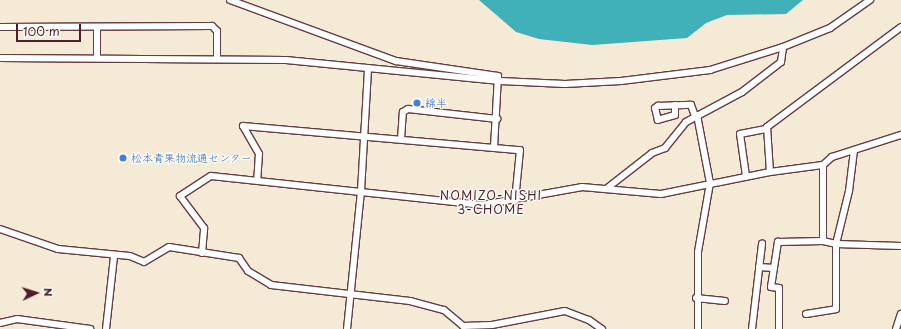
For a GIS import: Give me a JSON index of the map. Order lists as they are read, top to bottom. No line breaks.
{"districts":["NOMIZO-NISHI 3-CHOME"],"places":["綿半","松本青果物流通センター"],"scale_bar":"100 m","north":"right"}
